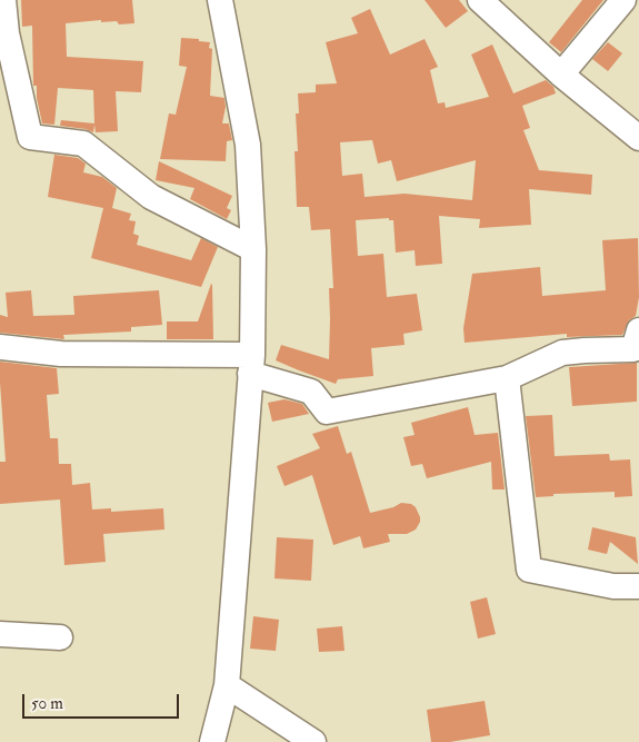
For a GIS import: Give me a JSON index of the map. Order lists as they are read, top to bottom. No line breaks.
{"scale_bar":"50 m"}
